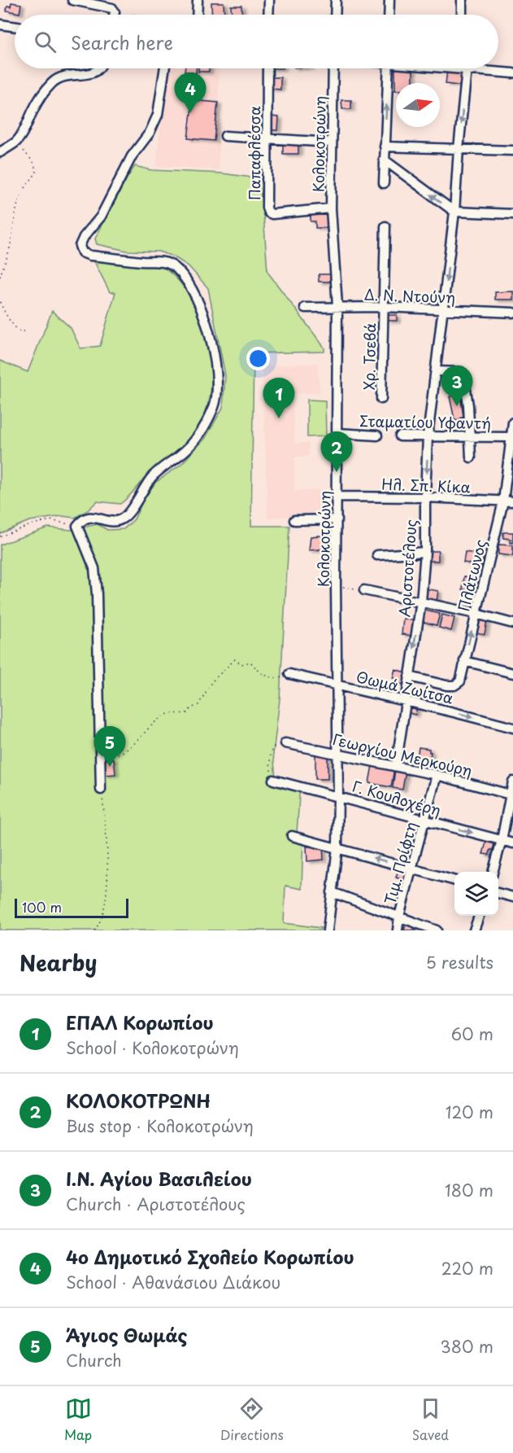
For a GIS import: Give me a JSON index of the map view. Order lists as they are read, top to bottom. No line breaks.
{"streets":{"street":["Κολοκοτρώνη","Παπαφλέσσα","Δ. Ν. Ντούνη","Χρ. Τσεβά","Σταματίου Υφαντή","Ηλ. Σπ. Κίκα","Αριστοτέλους","Πλάτωνος","Θωμά Ζωίτσα","Γεωργίου Μερκούρη","Γ. Κουλοχέρη","Τιμ. Πρίφτη"]},"crossings":[["Κολοκοτρώνη","Παπαφλέσσα"],["Κολοκοτρώνη","Δ. Ν. Ντούνη"],["Κολοκοτρώνη","Σταματίου Υφαντή"],["Κολοκοτρώνη","Ηλ. Σπ. Κίκα"],["Κολοκοτρώνη","Θωμά Ζωίτσα"],["Κολοκοτρώνη","Γεωργίου Μερκούρη"],["Κολοκοτρώνη","Γ. Κουλοχέρη"],["Δ. Ν. Ντούνη","Χρ. Τσεβά"],["Δ. Ν. Ντούνη","Αριστοτέλους"],["Σταματίου Υφαντή","Αριστοτέλους"],["Σταματίου Υφαντή","Πλάτωνος"],["Ηλ. Σπ. Κίκα","Αριστοτέλους"],["Ηλ. Σπ. Κίκα","Πλάτωνος"],["Αριστοτέλους","Πλάτωνος"],["Αριστοτέλους","Θωμά Ζωίτσα"],["Αριστοτέλους","Γεωργίου Μερκούρη"],["Γεωργίου Μερκούρη","Τιμ. Πρίφτη"],["Γ. Κουλοχέρη","Τιμ. Πρίφτη"]],"scale_bar":"100 m","north":"right","page":{"search":"Search here","pins":["4","3","1","2","5"],"scale":"100 m","heading":["Nearby","5 results"],"list":[{"mark":"1","name":"ΕΠΑΛ Κορωπίου","note":"School · Κολοκοτρώνη","value":"60 m"},{"mark":"2","name":"ΚΟΛΟΚΟΤΡΩΝΗ","note":"Bus stop · Κολοκοτρώνη","value":"120 m"},{"mark":"3","name":"Ι.Ν. Αγίου Βασιλείου","note":"Church · Αριστοτέλους","value":"180 m"},{"mark":"4","name":"4ο Δημοτικό Σχολείο Κορωπίου","note":"School · Αθανάσιου Διάκου","value":"220 m"},{"mark":"5","name":"Άγιος Θωμάς","note":"Church","value":"380 m"}],"nav":["Map","Directions","Saved"]}}
